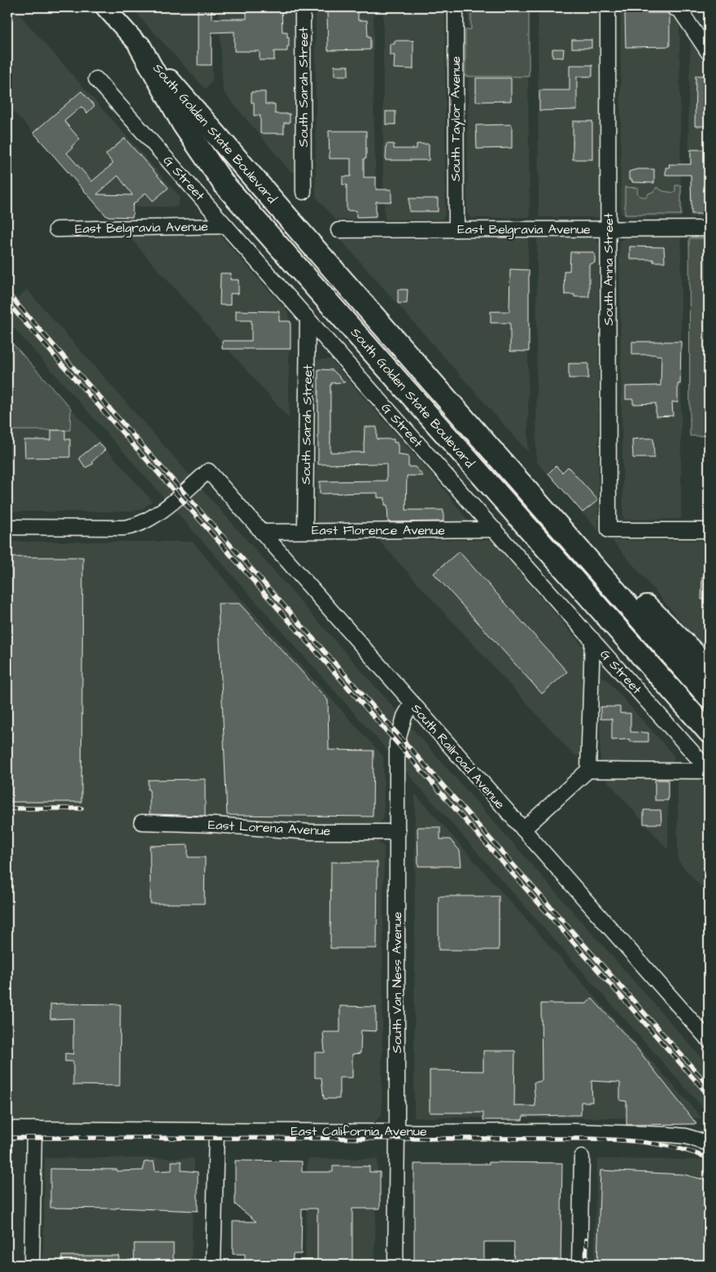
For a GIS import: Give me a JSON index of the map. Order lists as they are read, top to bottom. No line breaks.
{"streets":{"highway":["South Golden State Boulevard"],"street":["South Sarah Street","South Taylor Avenue","G Street","East Belgravia Avenue","South Anna Street","East Florence Avenue","South Railroad Avenue","East Lorena Avenue","South Van Ness Avenue","East California Avenue"]},"crossings":[["South Sarah Street","G Street"],["South Sarah Street","East Florence Avenue"],["South Taylor Avenue","East Belgravia Avenue"],["G Street","East Belgravia Avenue"],["G Street","East Florence Avenue"],["East Belgravia Avenue","South Anna Street"],["East Florence Avenue","South Railroad Avenue"],["South Railroad Avenue","South Van Ness Avenue"],["East Lorena Avenue","South Van Ness Avenue"],["South Van Ness Avenue","East California Avenue"]]}
